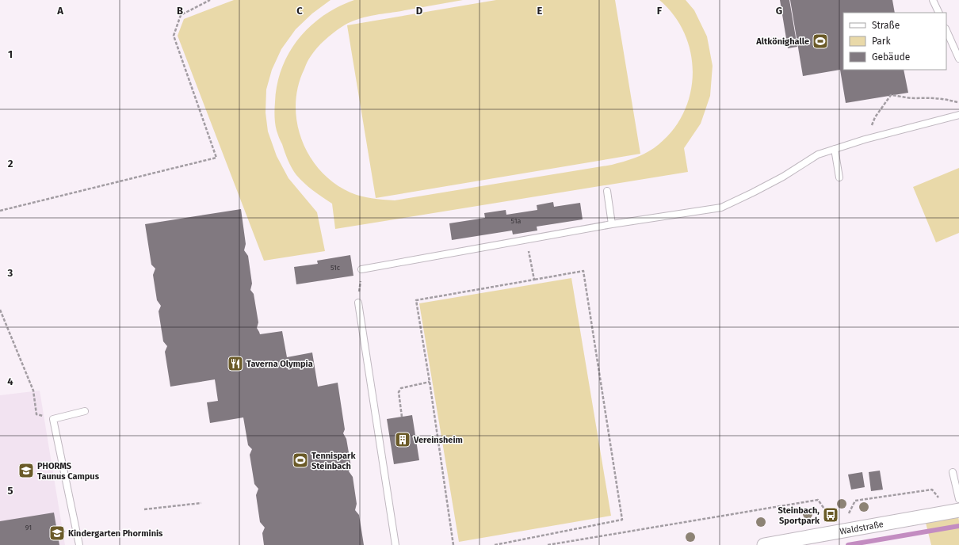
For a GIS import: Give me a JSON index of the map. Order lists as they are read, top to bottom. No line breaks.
{"streets":{"street":["Waldstraße"]},"places":{"sports":["Altkönighalle","Tennispark Steinbach"],"restaurant":["Taverna Olympia"],"building":["Vereinsheim"],"school or university":["PHORMS Taunus Campus","Kindergarten Phorminis"],"bus stop":["Steinbach, Sportpark"]},"house_numbers":["51a","51c","91"],"legend":["Straße","Park","Gebäude"],"grid":{"columns":["A","B","C","D","E","F","G"],"rows":["1","2","3","4","5"]}}
